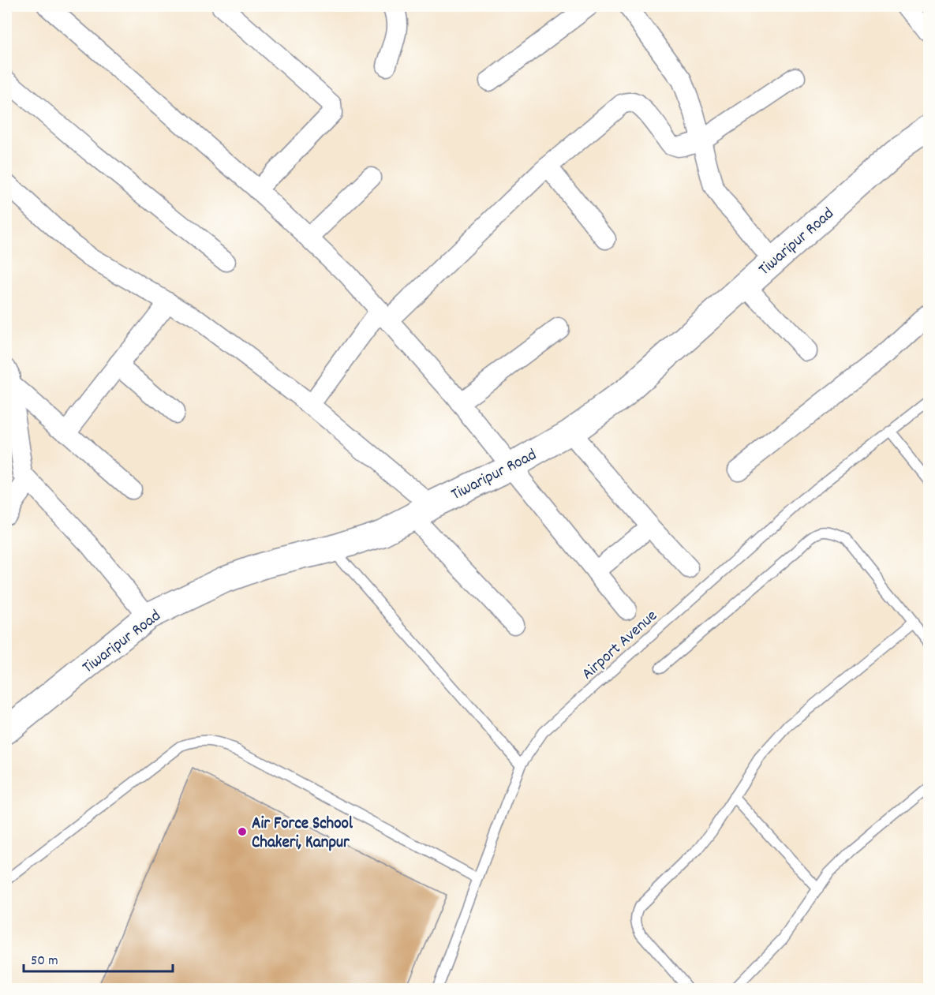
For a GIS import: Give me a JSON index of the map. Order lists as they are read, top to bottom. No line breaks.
{"streets":{"street":["Tiwaripur Road"],"lane":["Airport Avenue"]},"places":["Air Force School Chakeri, Kanpur"],"scale_bar":"50 m"}
